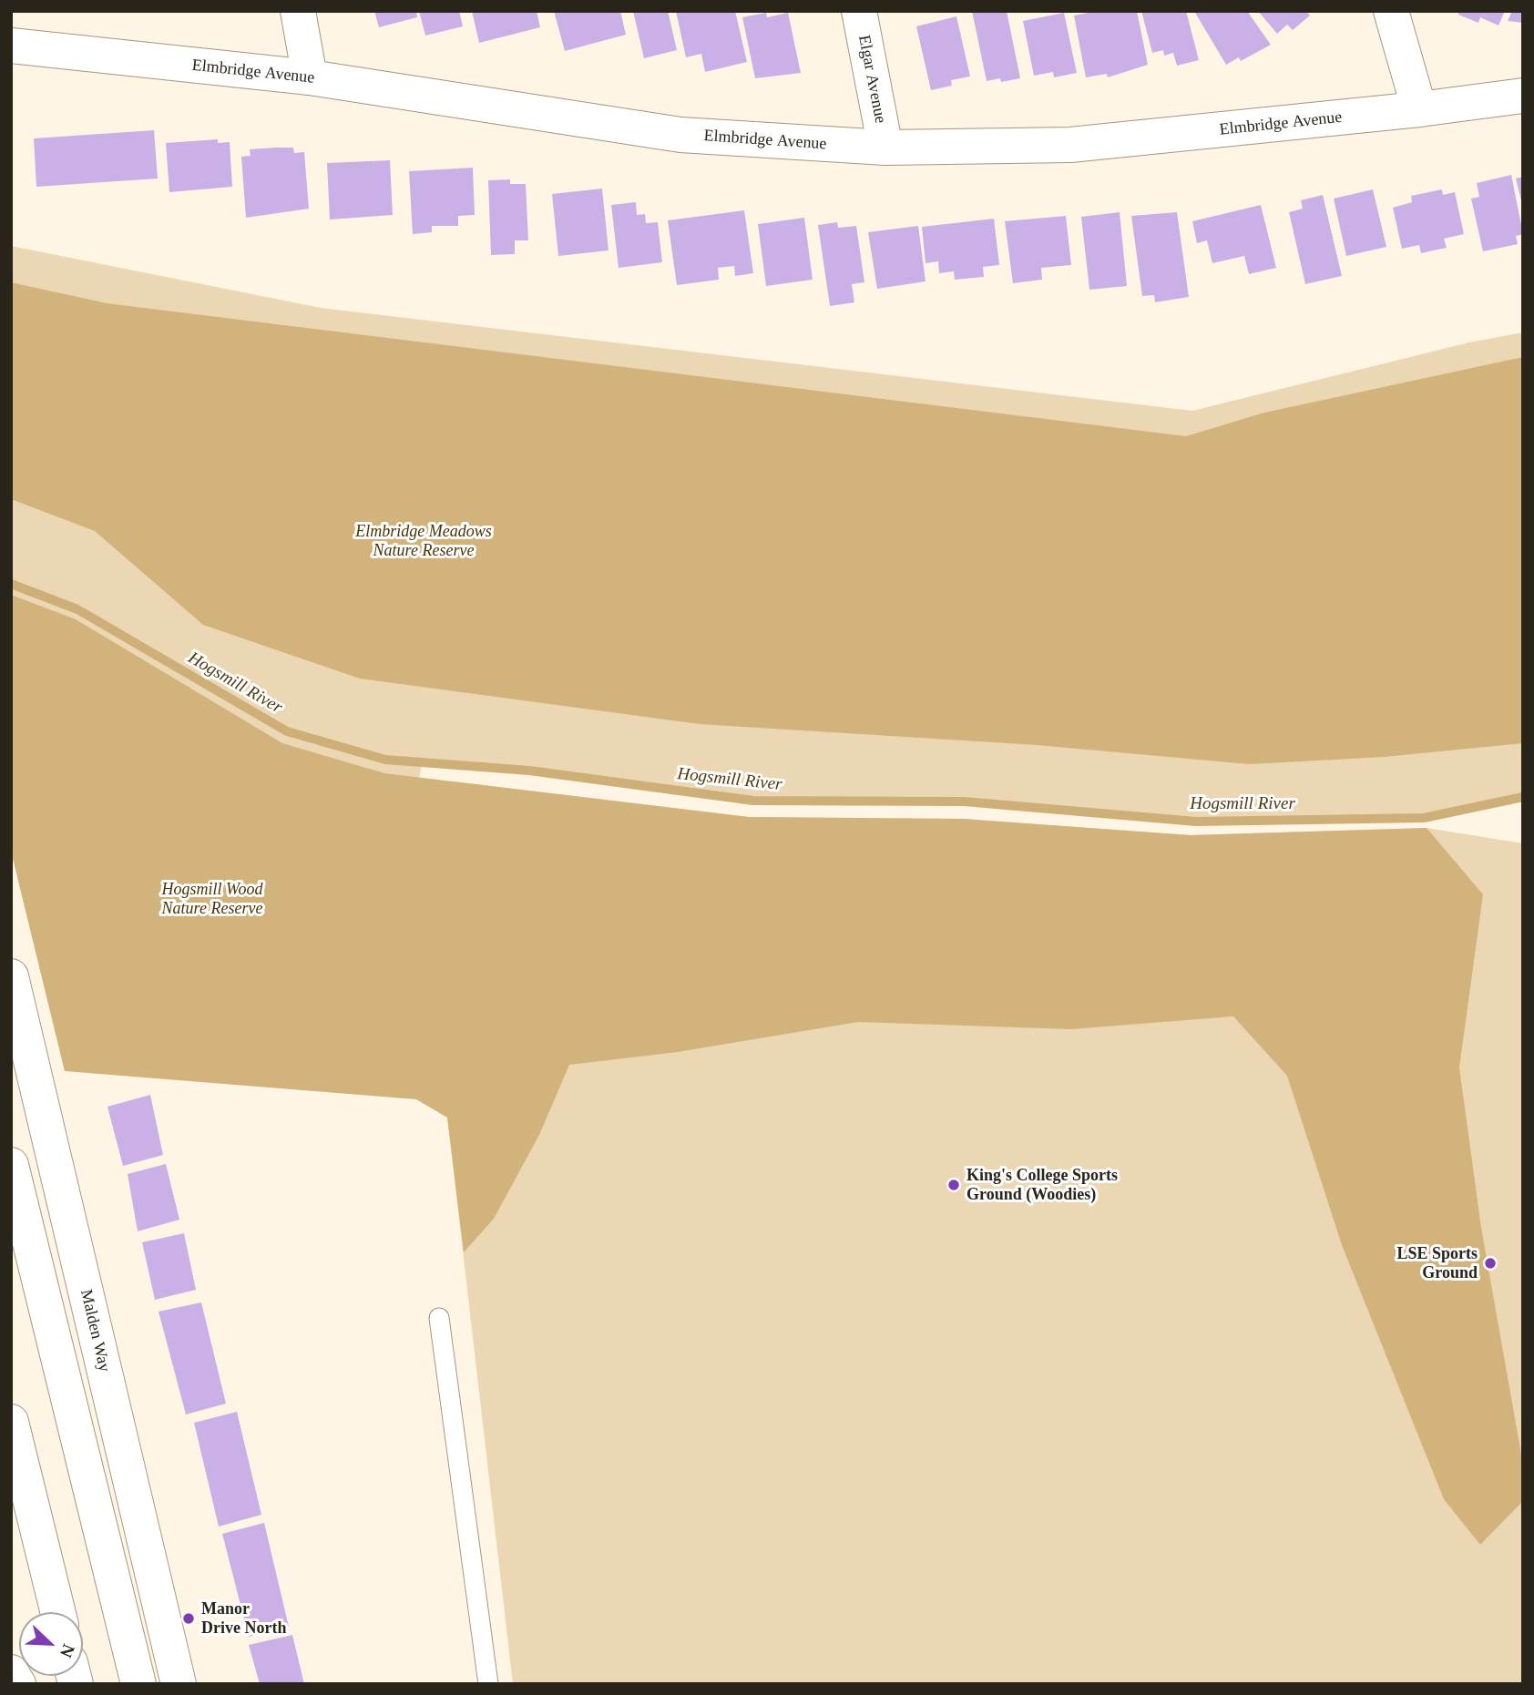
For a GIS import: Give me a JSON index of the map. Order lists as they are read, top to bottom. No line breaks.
{"streets":{"main road":["Elmbridge Avenue","Elgar Avenue","Malden Way"]},"crossings":[["Elmbridge Avenue","Elgar Avenue"]],"water":["Hogsmill River"],"parks":["Elmbridge Meadows Nature Reserve","Hogsmill Wood Nature Reserve"],"places":["King's College Sports Ground (Woodies)","LSE Sports Ground","Manor Drive North"],"north":"bottom right"}
